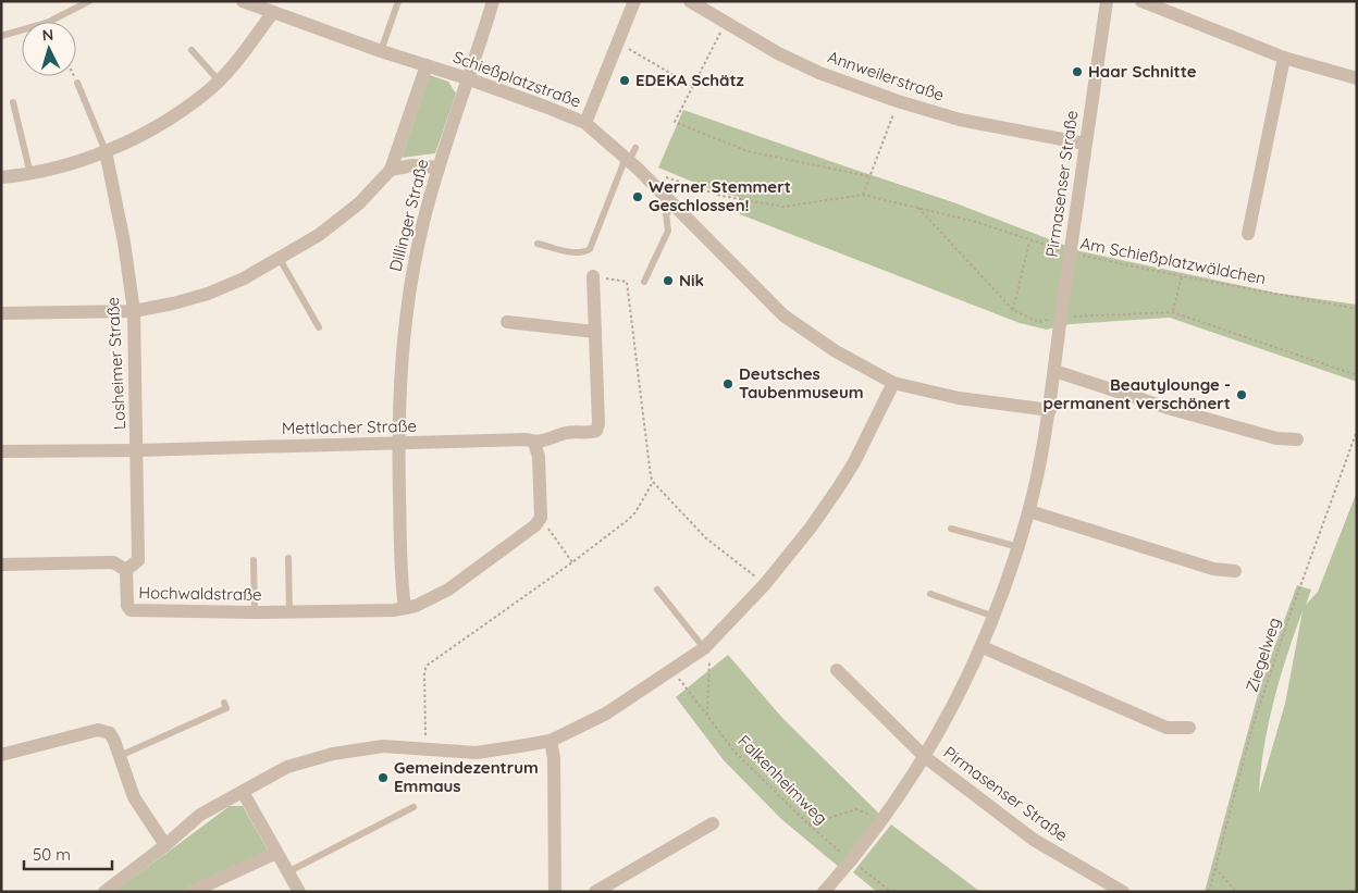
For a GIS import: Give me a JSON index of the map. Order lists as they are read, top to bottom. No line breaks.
{"streets":{"street":["Annweilerstraße","Schießplatzstraße","Pirmasenser Straße","Dillinger Straße","Losheimer Straße","Mettlacher Straße","Hochwaldstraße"],"path":["Am Schießplatzwäldchen","Ziegelweg","Falkenheimweg"]},"crossings":[["Annweilerstraße","Pirmasenser Straße"],["Schießplatzstraße","Pirmasenser Straße"],["Schießplatzstraße","Dillinger Straße"],["Pirmasenser Straße","Am Schießplatzwäldchen"],["Pirmasenser Straße","Falkenheimweg"],["Dillinger Straße","Mettlacher Straße"],["Losheimer Straße","Mettlacher Straße"],["Losheimer Straße","Hochwaldstraße"]],"places":["Haar Schnitte","EDEKA Schätz","Werner Stemmert Geschlossen!","Nik","Deutsches Taubenmuseum","Beautylounge - permanent verschönert","Gemeindezentrum Emmaus"],"scale_bar":"50 m","north":"top"}
